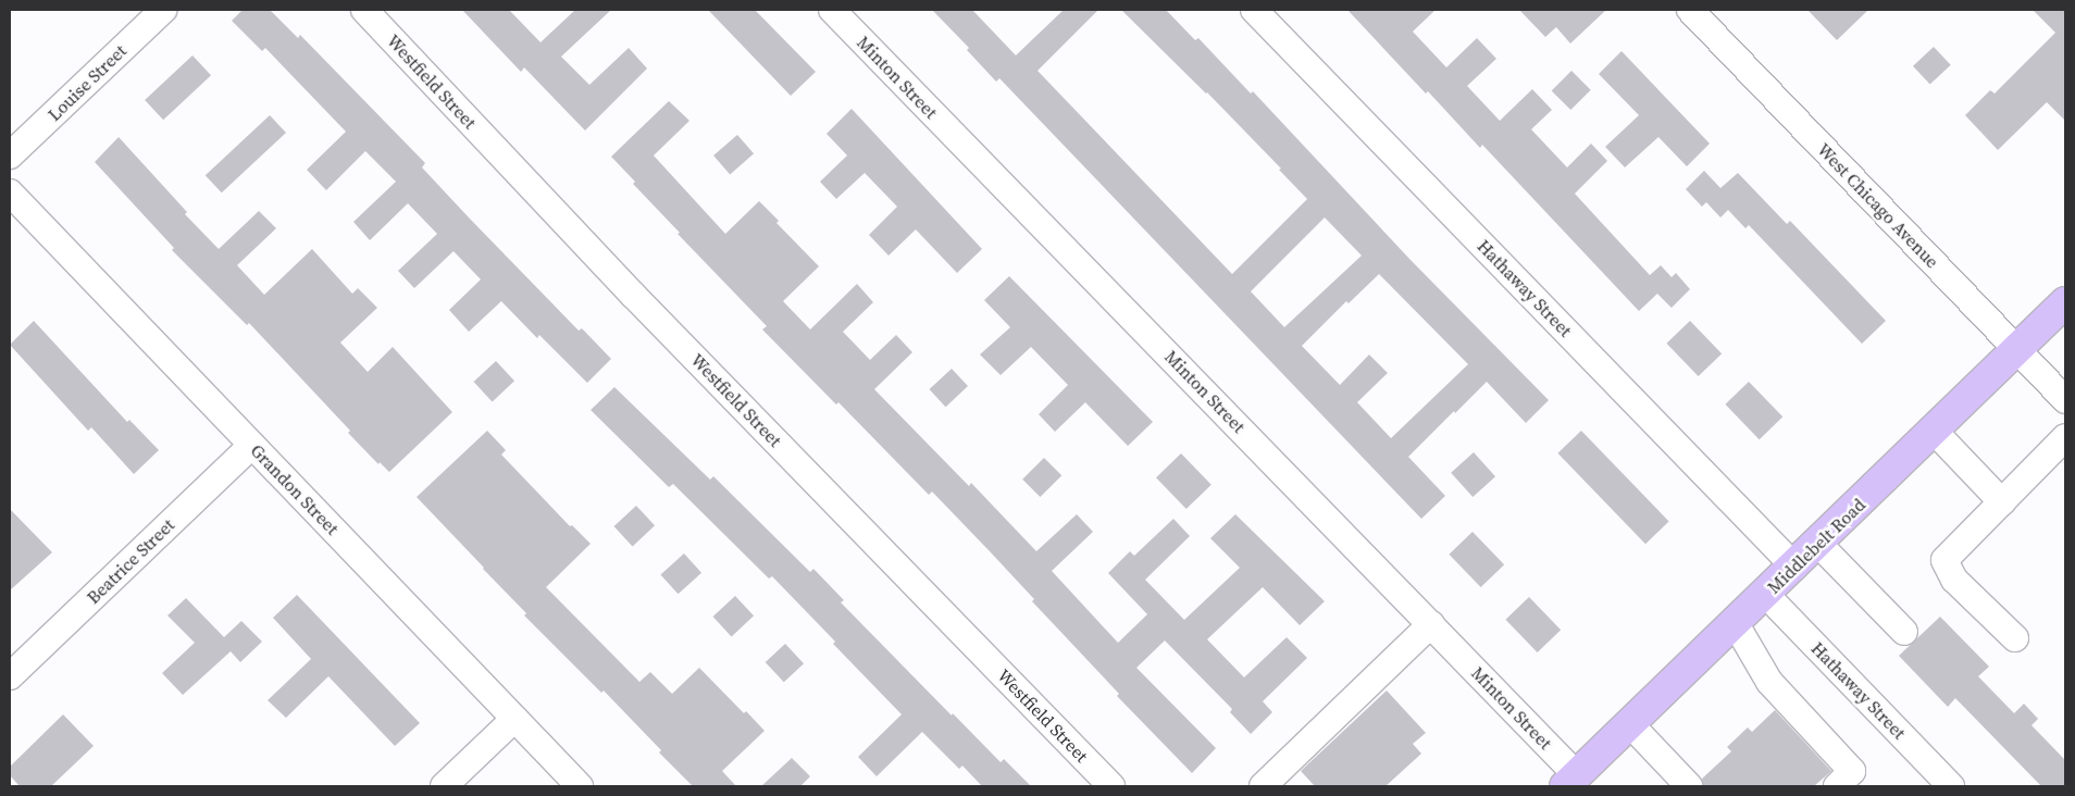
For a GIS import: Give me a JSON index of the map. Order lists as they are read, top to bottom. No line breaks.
{"streets":{"main road":["Middlebelt Road"],"street":["Minton Street","Westfield Street","Louise Street","West Chicago Avenue","Hathaway Street","Grandon Street","Beatrice Street"]},"crossings":[["Minton Street","Middlebelt Road"],["West Chicago Avenue","Middlebelt Road"],["Hathaway Street","Middlebelt Road"],["Grandon Street","Beatrice Street"]]}
